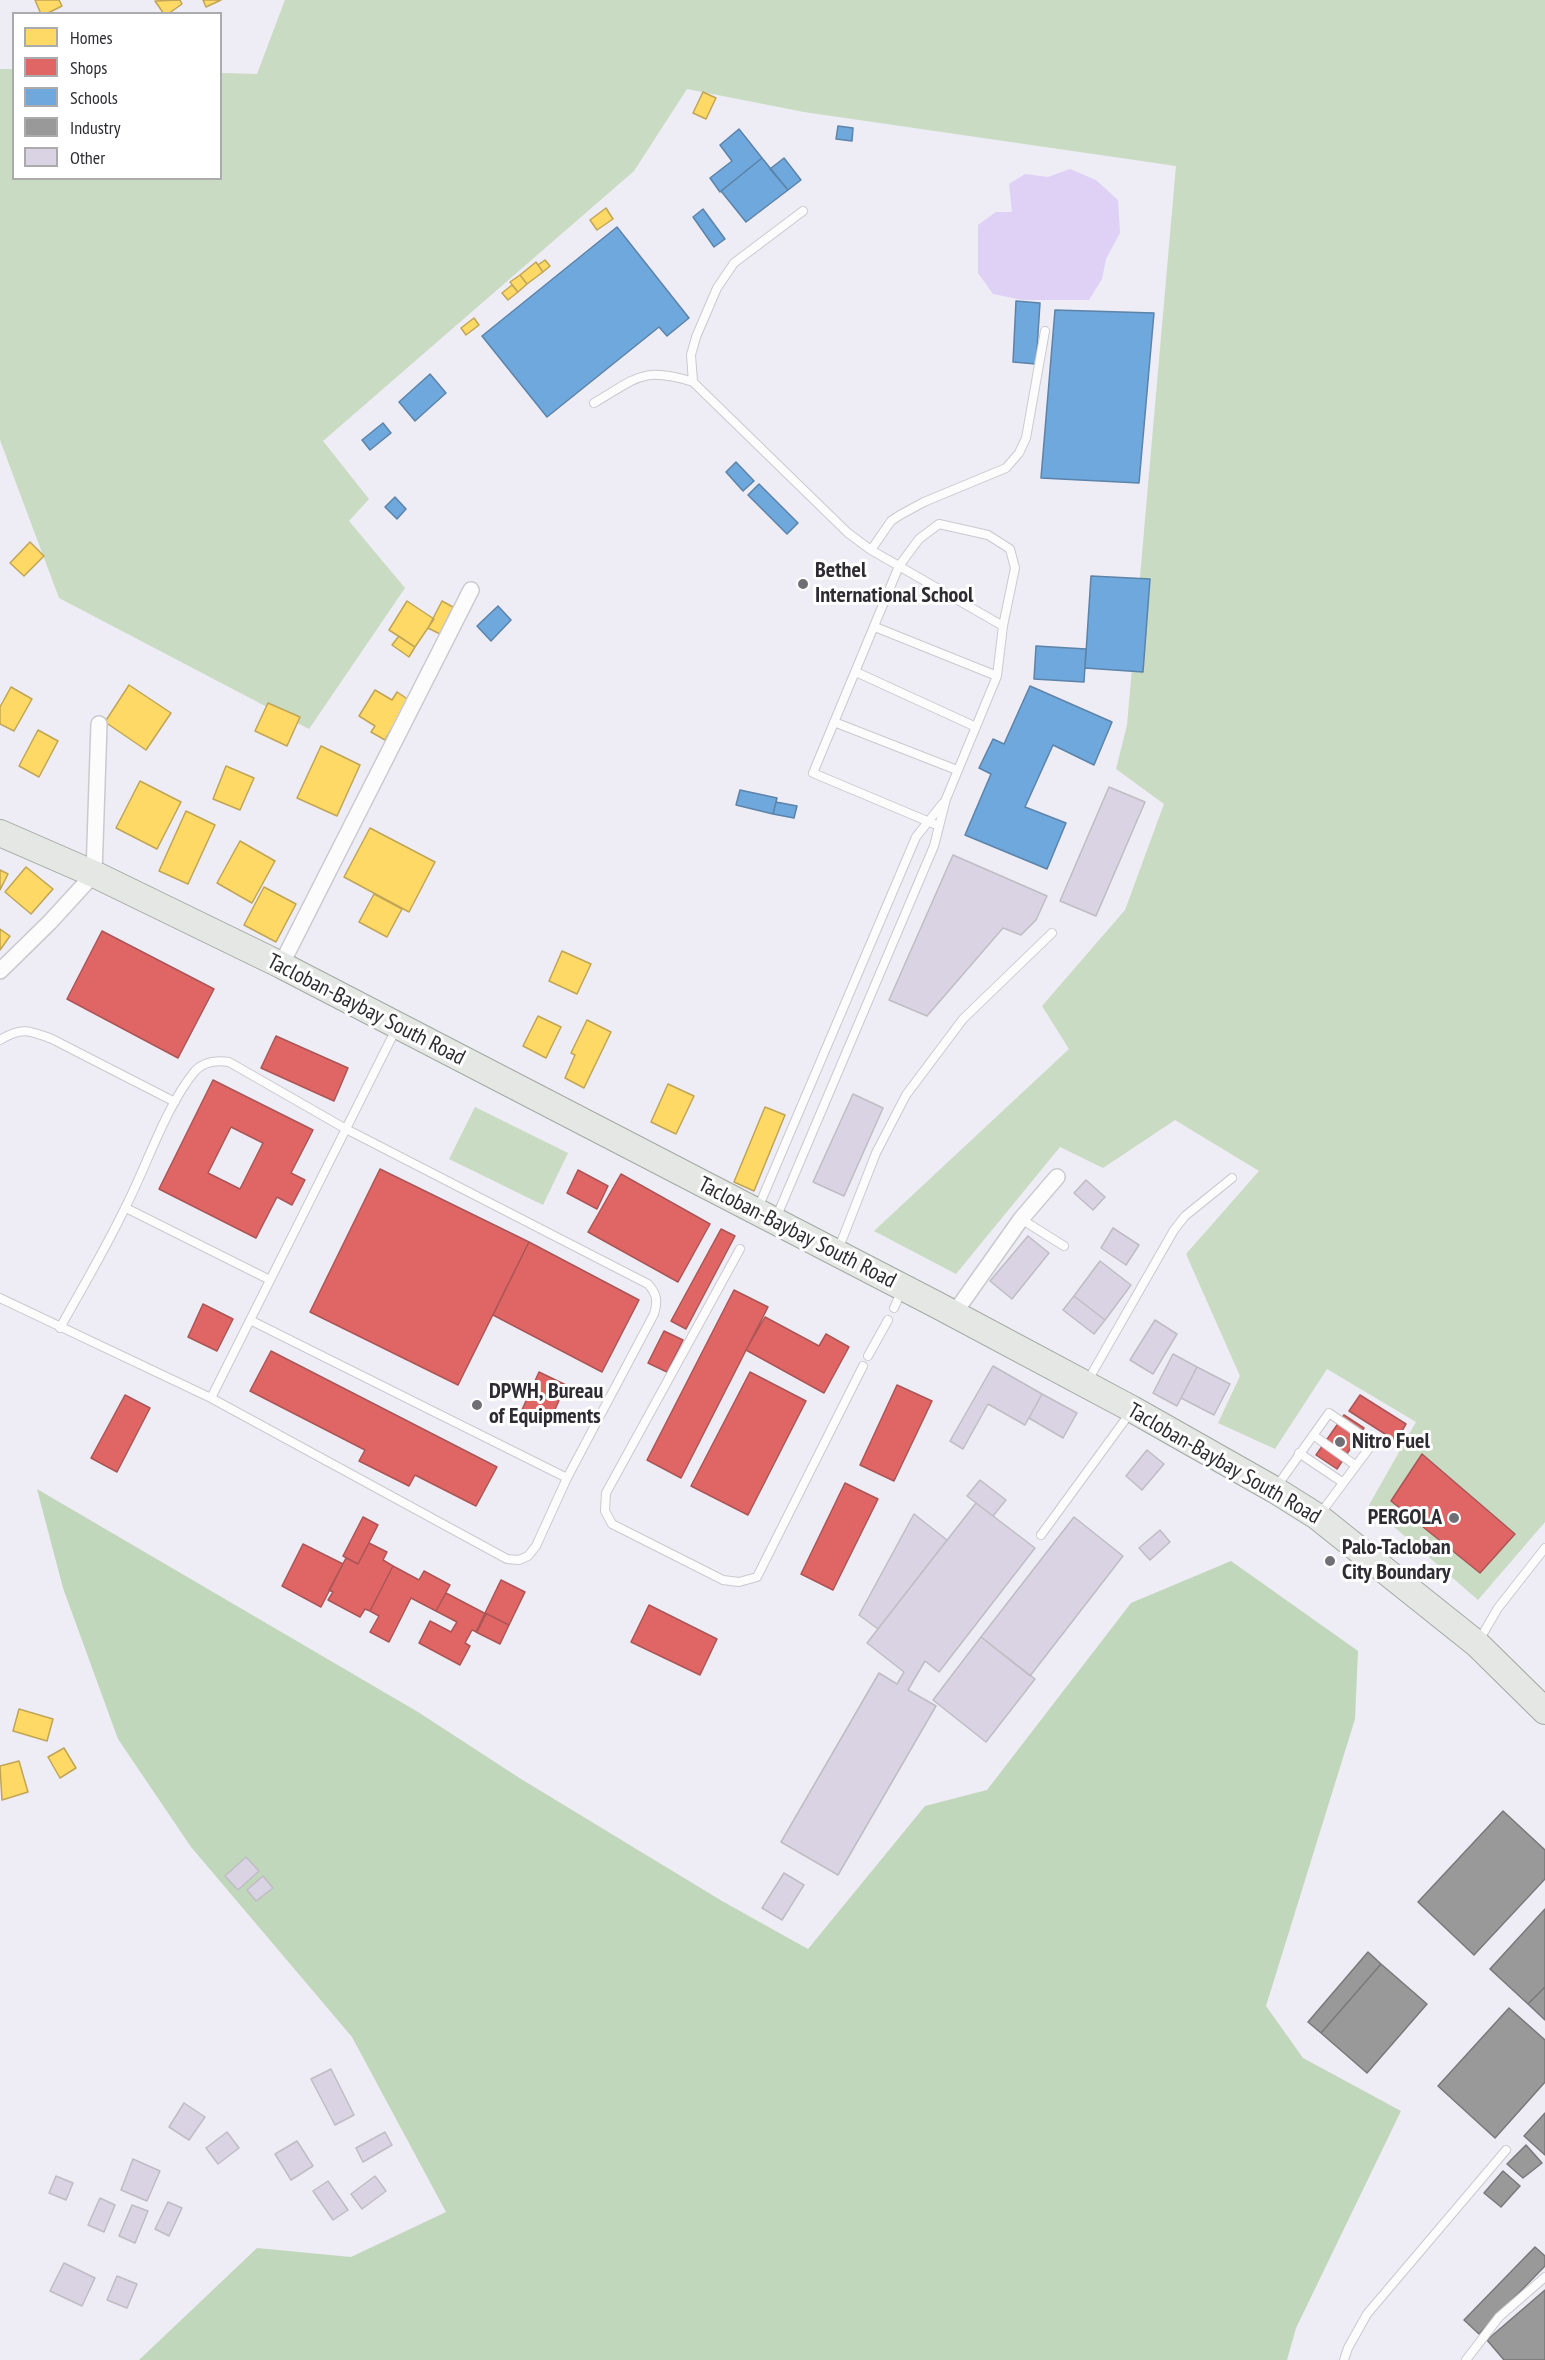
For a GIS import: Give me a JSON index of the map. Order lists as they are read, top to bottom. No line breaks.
{"streets":{"main road":["Tacloban-Baybay South Road"]},"places":["Bethel International School","DPWH, Bureau of Equipments","Nitro Fuel","PERGOLA","Palo-Tacloban City Boundary"],"legend":["Homes","Shops","Schools","Industry","Other"]}
